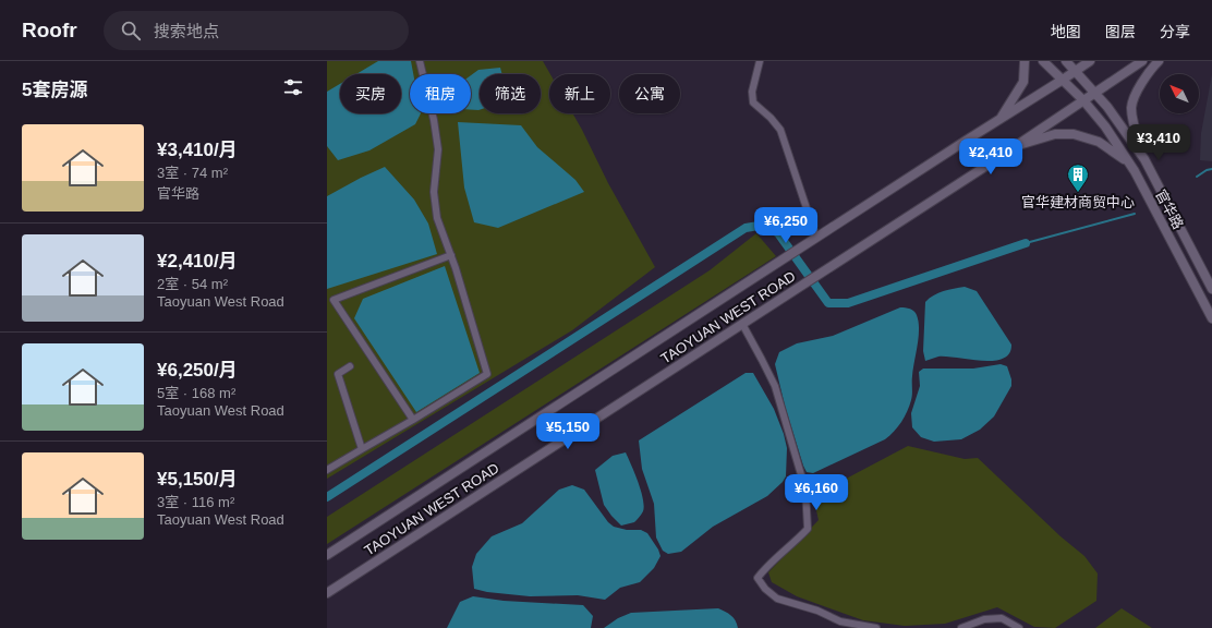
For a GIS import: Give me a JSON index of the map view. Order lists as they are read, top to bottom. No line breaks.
{"streets":{"main road":["官华路","TAOYUAN WEST ROAD"]},"crossings":[["官华路","TAOYUAN WEST ROAD"]],"places":{"building":["官华建材商贸中心"]},"north":"top left","page":{"header":"Roofr","search":"搜索地点","nav":["地图","图层","分享"],"heading":"5套房源","chip":["买房","租房","筛选","新上","公寓"],"list":[{"name":"¥3,410/月","note":"3室 · 74 m² · 官华路"},{"name":"¥2,410/月","note":"2室 · 54 m² · Taoyuan West Road"},{"name":"¥6,250/月","note":"5室 · 168 m² · Taoyuan West Road"},{"name":"¥5,150/月","note":"3室 · 116 m² · Taoyuan West Road"}],"price":["¥3,410","¥2,410","¥6,250","¥5,150","¥6,160"]}}
